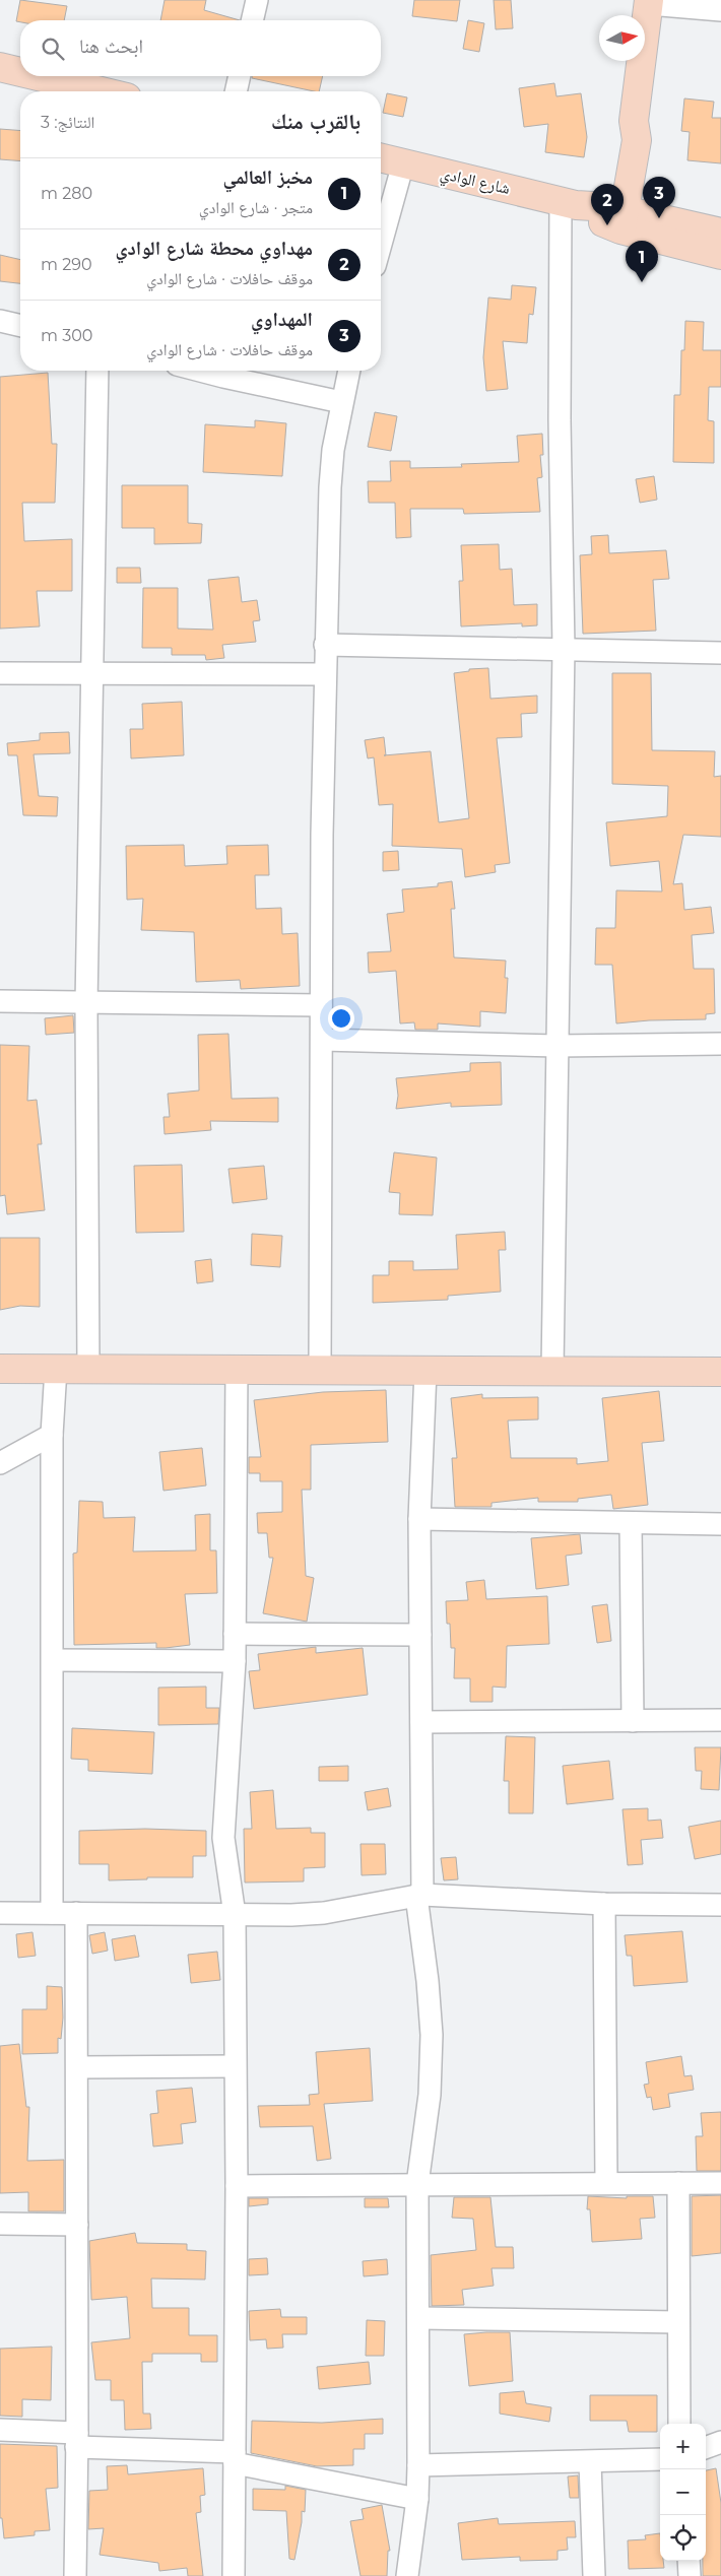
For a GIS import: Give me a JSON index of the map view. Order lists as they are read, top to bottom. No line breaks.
{"streets":{"street":["شارع الوادي"]},"north":"right","page":{"search":"ابحث هنا","heading":["بالقرب منك","النتائج: 3"],"list":[{"mark":"1","name":"مخبز العالمي","note":"متجر · شارع الوادي","value":"280 m"},{"mark":"2","name":"مهداوي محطة شارع الوادي","note":"موقف حافلات · شارع الوادي","value":"290 m"},{"mark":"3","name":"المهداوي","note":"موقف حافلات · شارع الوادي","value":"300 m"}],"pins":["3","2","1"],"map_buttons":["+","−"]}}
